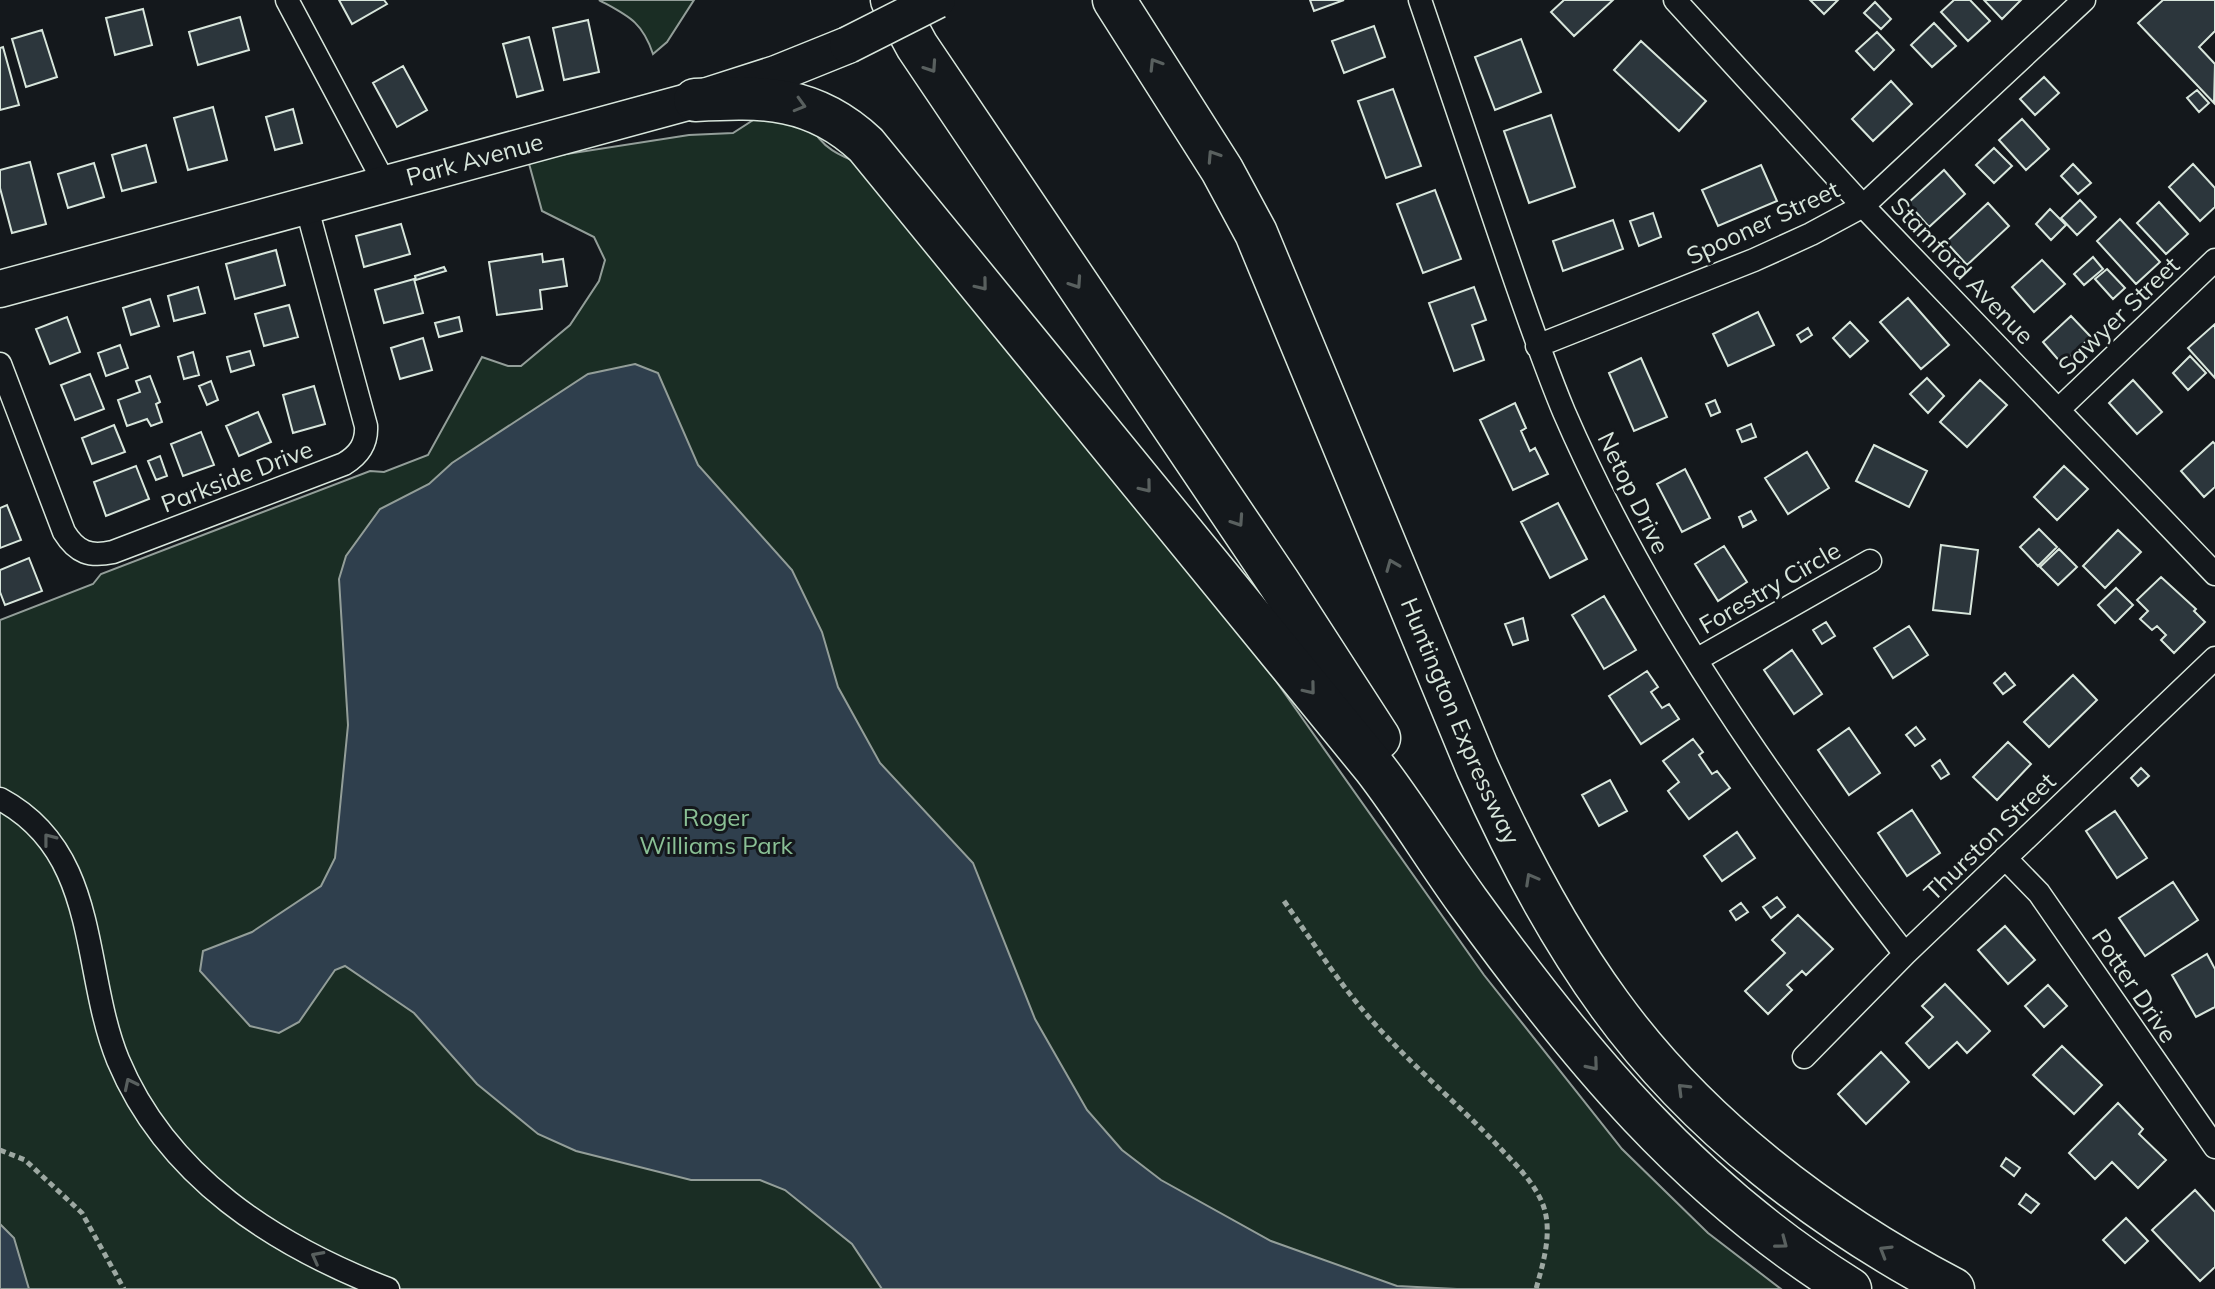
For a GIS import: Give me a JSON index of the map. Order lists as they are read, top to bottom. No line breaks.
{"streets":{"highway":["Huntington Expressway"],"main road":["Park Avenue"],"street":["Spooner Street","Stamford Avenue","Sawyer Street","Parkside Drive","Netop Drive","Forestry Circle","Thurston Street","Potter Drive"]},"crossings":[["Park Avenue","Parkside Drive"],["Spooner Street","Stamford Avenue"],["Spooner Street","Netop Drive"],["Stamford Avenue","Sawyer Street"],["Netop Drive","Forestry Circle"],["Netop Drive","Thurston Street"],["Thurston Street","Potter Drive"]],"parks":["Roger Williams Park"]}
